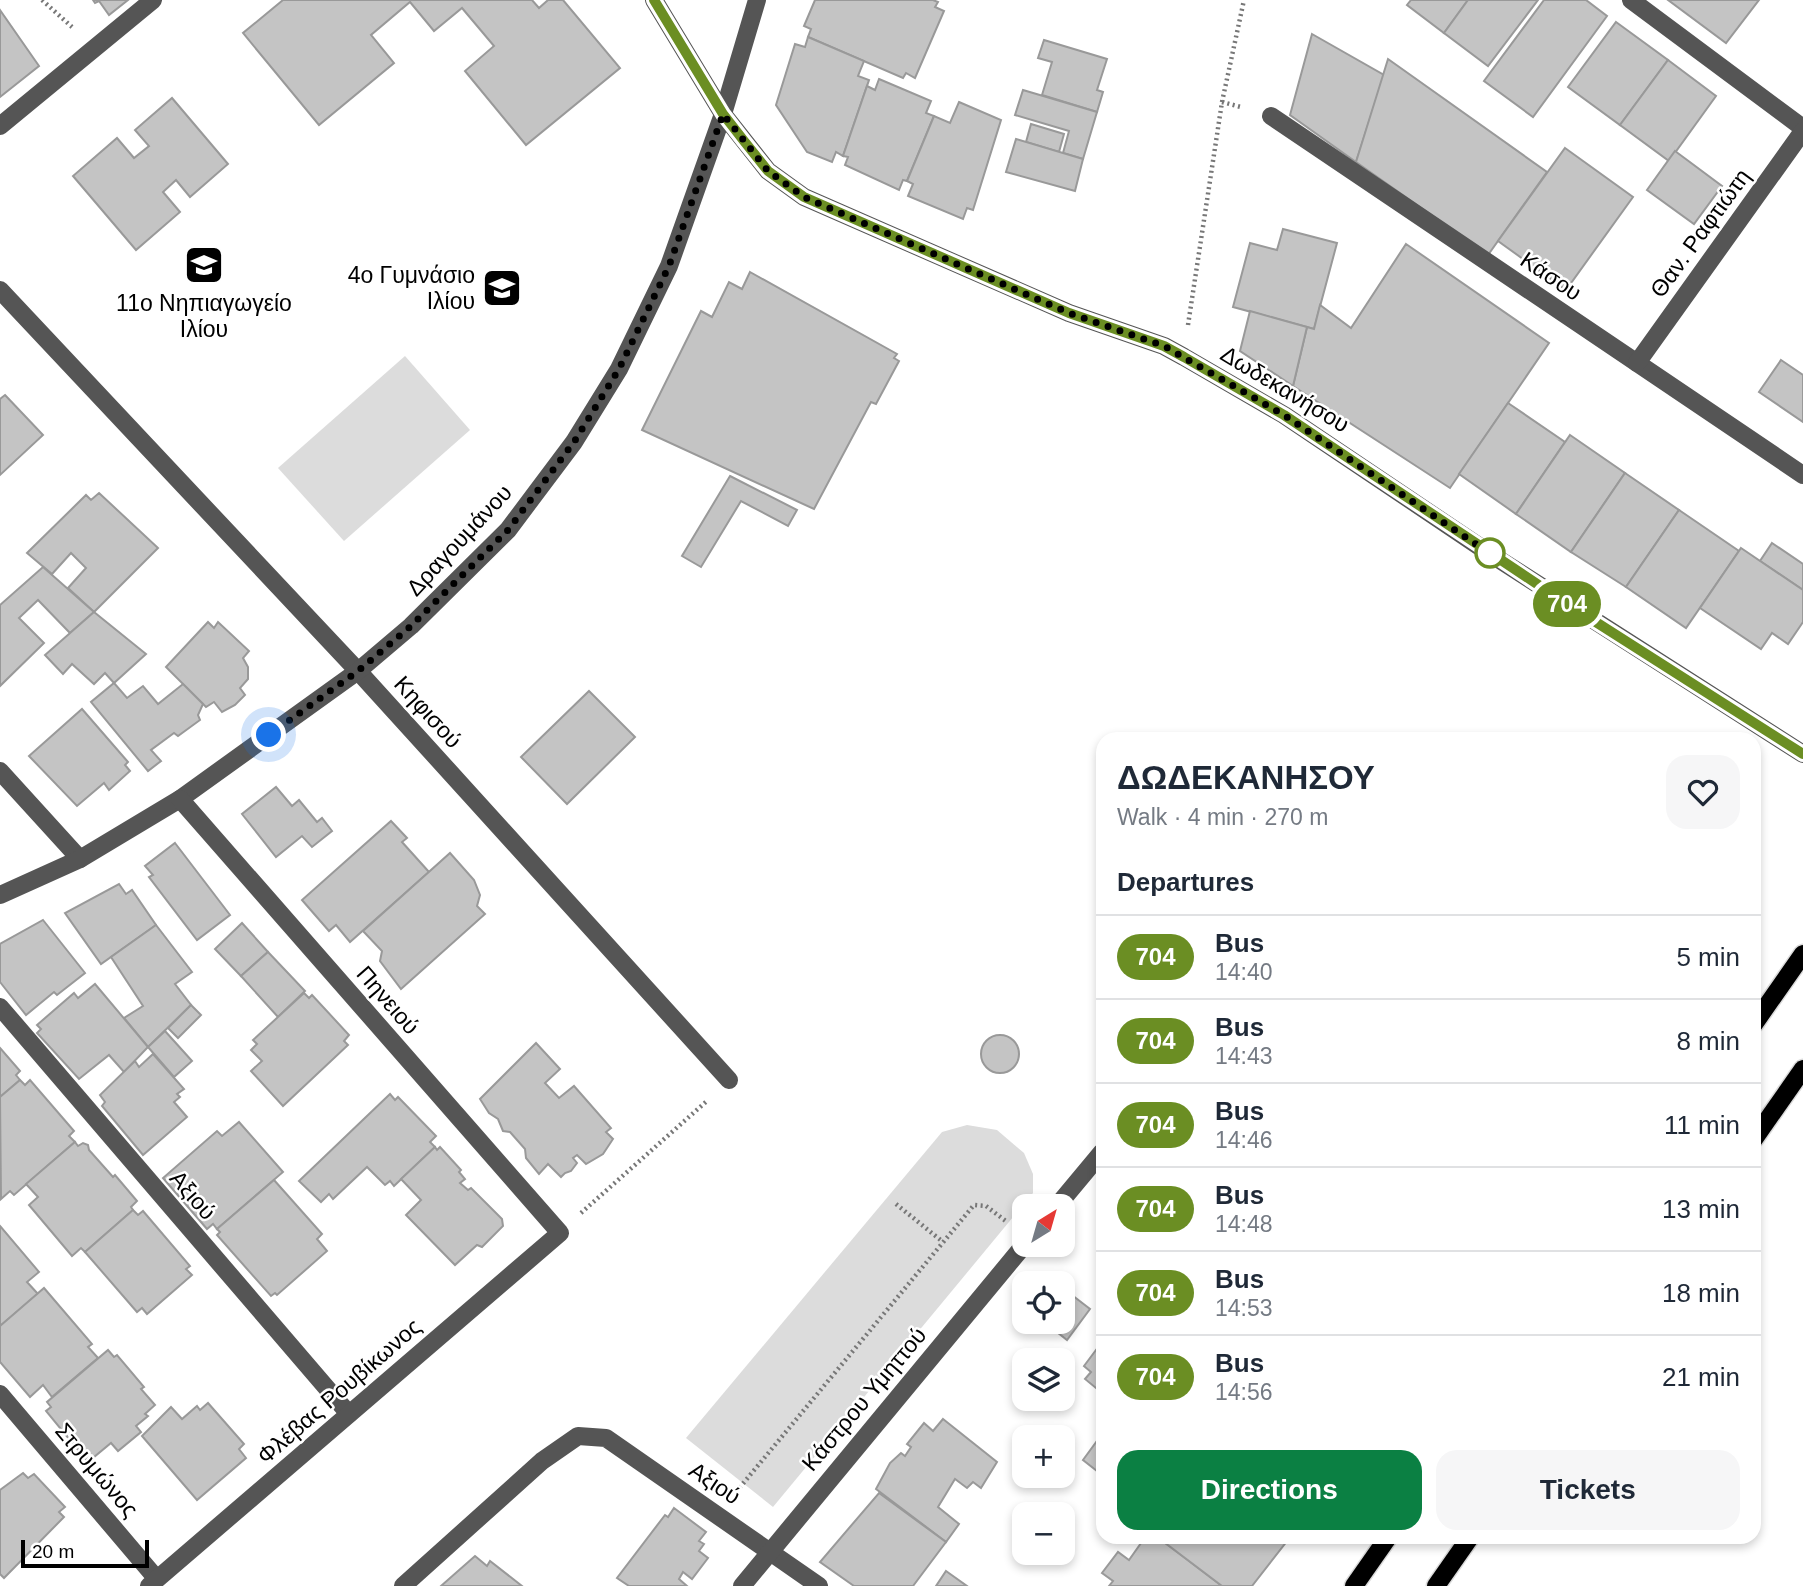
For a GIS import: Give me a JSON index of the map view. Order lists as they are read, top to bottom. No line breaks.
{"streets":{"street":["Θαν. Ραφτιώτη","Κάσου","Δωδεκανήσου","Δραγουμάνου","Κηφισού","Πηνειού","Αξιού","Φλέβας Ρουβίκωνος","Κάστρου Υμηττού","Στρυμώνος"]},"crossings":[["Θαν. Ραφτιώτη","Κάσου"],["Δωδεκανήσου","Δραγουμάνου"],["Δραγουμάνου","Κηφισού"],["Δραγουμάνου","Πηνειού"],["Πηνειού","Φλέβας Ρουβίκωνος"],["Αξιού","Φλέβας Ρουβίκωνος"],["Αξιού","Κάστρου Υμηττού"],["Φλέβας Ρουβίκωνος","Στρυμώνος"]],"places":{"school or university":["11ο Νηπιαγωγείο Ιλίου","4ο Γυμνάσιο Ιλίου"]},"lines":["bus line 704"],"scale_bar":"20 m","north":"top right","page":{"on_map":"704","heading":[["ΔΩΔΕΚΑΝΗΣΟΥ","Walk · 4 min · 270 m"],"Departures"],"list":[{"mark":"704","name":"Bus","note":"14:40","value":"5 min"},{"mark":"704","name":"Bus","note":"14:43","value":"8 min"},{"mark":"704","name":"Bus","note":"14:46","value":"11 min"},{"mark":"704","name":"Bus","note":"14:48","value":"13 min"},{"mark":"704","name":"Bus","note":"14:53","value":"18 min"},{"mark":"704","name":"Bus","note":"14:56","value":"21 min"}],"map_buttons":["+","−"],"buttons":["Directions","Tickets"],"scale":"20 m"}}
